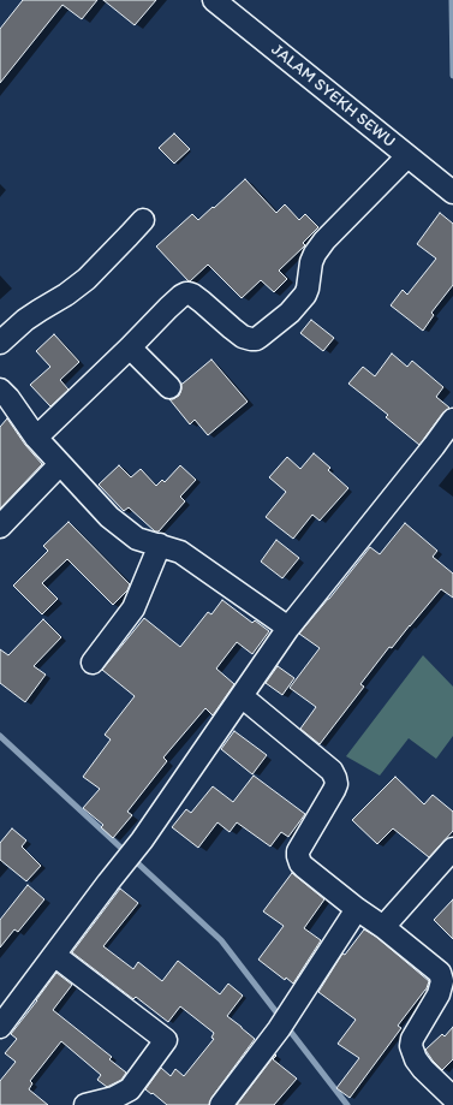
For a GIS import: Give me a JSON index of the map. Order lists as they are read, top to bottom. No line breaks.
{"streets":{"street":["JALAM SYEKH SEWU"]}}
